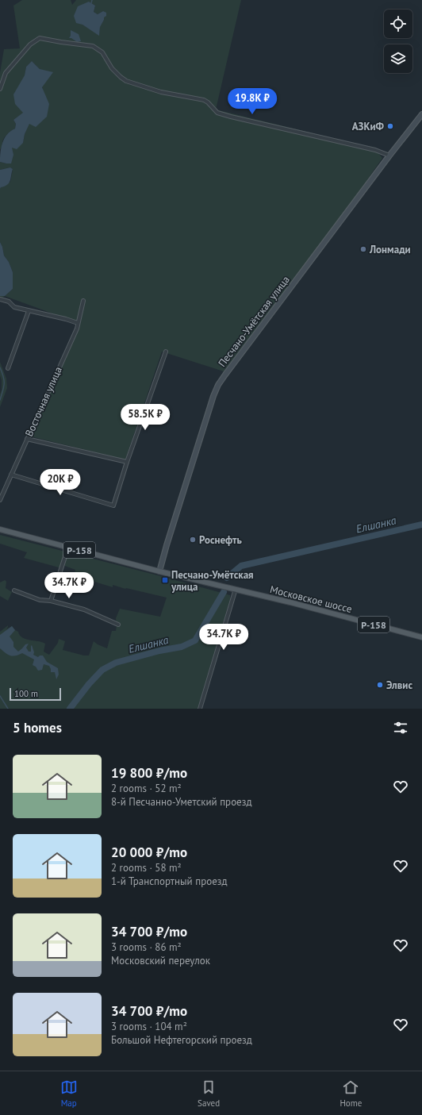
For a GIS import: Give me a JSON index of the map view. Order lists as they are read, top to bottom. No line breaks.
{"streets":{"main road":["Песчано-Умётская улица","Р-158","Московское шоссе"],"street":["Восточная улица"]},"crossings":[["Песчано-Умётская улица","Р-158"],["Р-158","Московское шоссе"]],"water":["Елшанка"],"places":{"other":["АЗКиФ","Лонмади","Роснефть","Элвис"],"transit":["Песчано-Умётская улица"]},"scale_bar":"100 m","page":{"price":["19.8K ₽","58.5K ₽","20K ₽","34.7K ₽","34.7K ₽"],"scale":"100 m","heading":"5 homes","list":[{"name":"19 800 ₽/mo","note":"2 rooms · 52 m² · 8-й Песчанно-Уметский проезд"},{"name":"20 000 ₽/mo","note":"2 rooms · 58 m² · 1-й Транспортный проезд"},{"name":"34 700 ₽/mo","note":"3 rooms · 86 m² · Московский переулок"},{"name":"34 700 ₽/mo","note":"3 rooms · 104 m² · Большой Нефтегорский проезд"}],"tabs":["Map","Saved","Home"]}}
